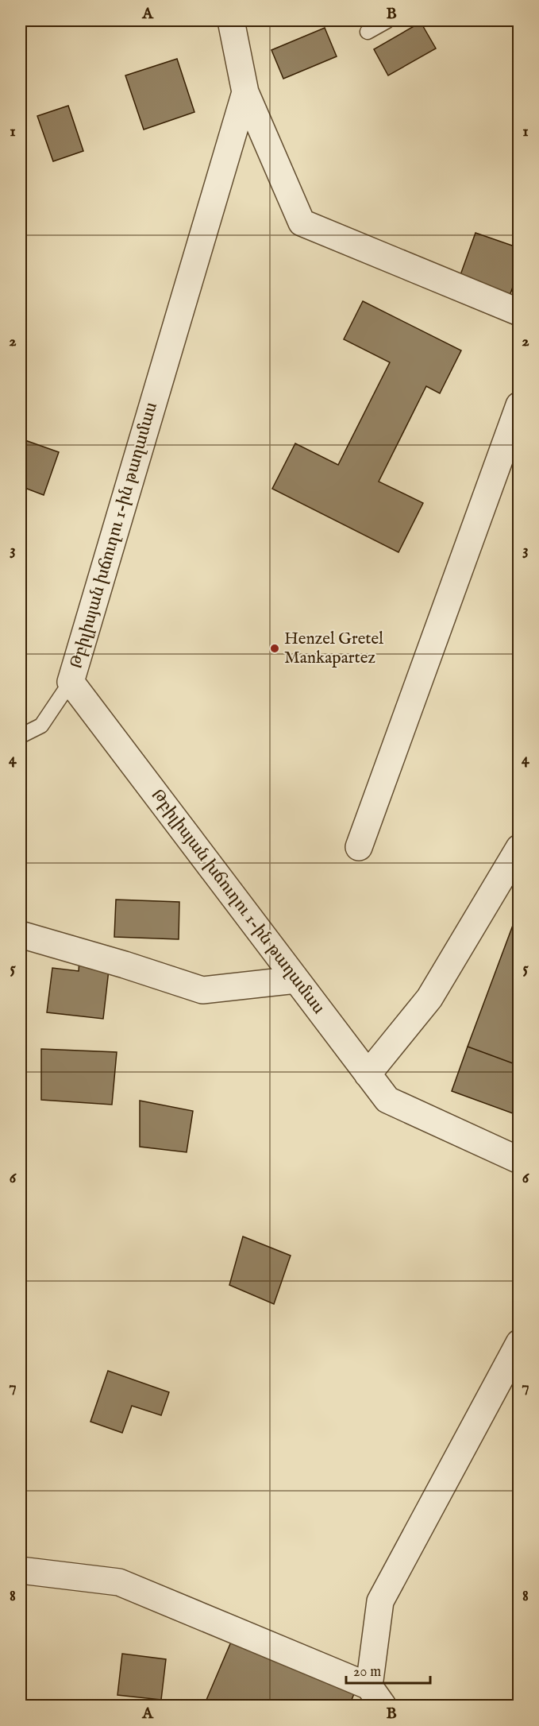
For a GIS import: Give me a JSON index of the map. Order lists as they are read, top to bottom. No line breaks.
{"streets":{"street":["Թբիլիսյան խճուղու 1-ին թաղամաս"]},"places":["Henzel Gretel Mankapartez"],"scale_bar":"20 m","grid":{"columns":["A","B"],"rows":["1","2","3","4","5","6","7","8"]}}
